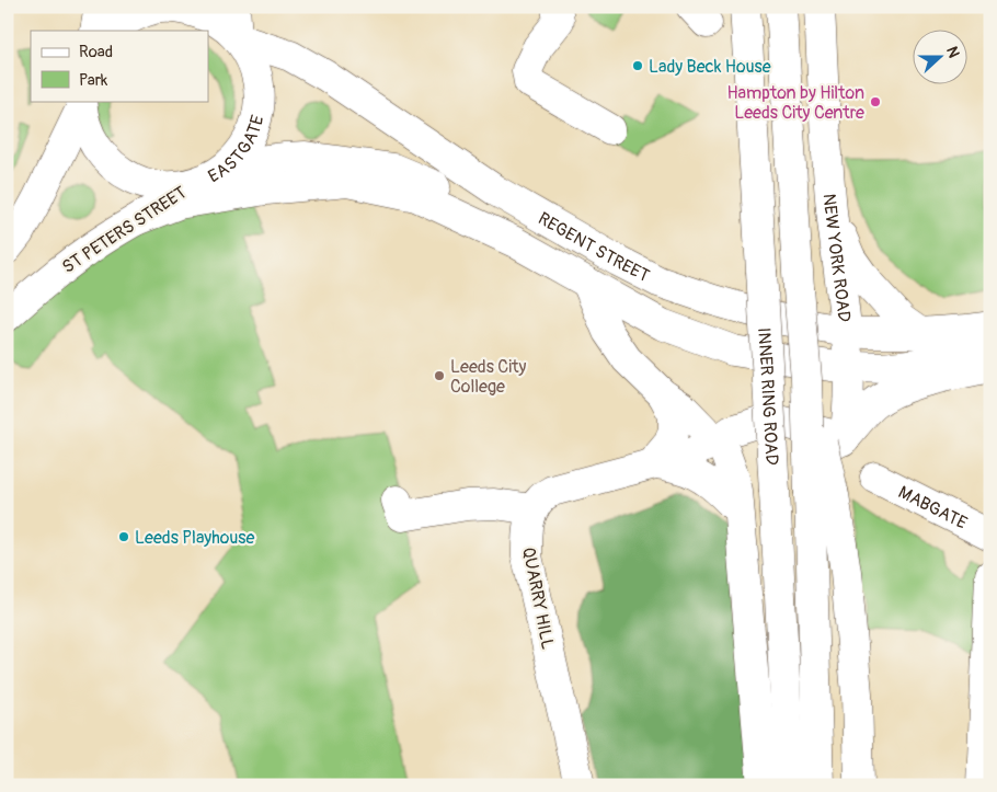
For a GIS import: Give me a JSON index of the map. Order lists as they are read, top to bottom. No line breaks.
{"streets":{"main road":["EASTGATE","ST PETERS STREET","REGENT STREET","NEW YORK ROAD","INNER RING ROAD","MABGATE","QUARRY HILL"]},"crossings":[["EASTGATE","ST PETERS STREET"],["EASTGATE","REGENT STREET"],["ST PETERS STREET","REGENT STREET"],["REGENT STREET","NEW YORK ROAD"]],"places":["Lady Beck House","Hampton by Hilton Leeds City Centre","Leeds City College","Leeds Playhouse"],"legend":["Road","Park"],"north":"right"}
